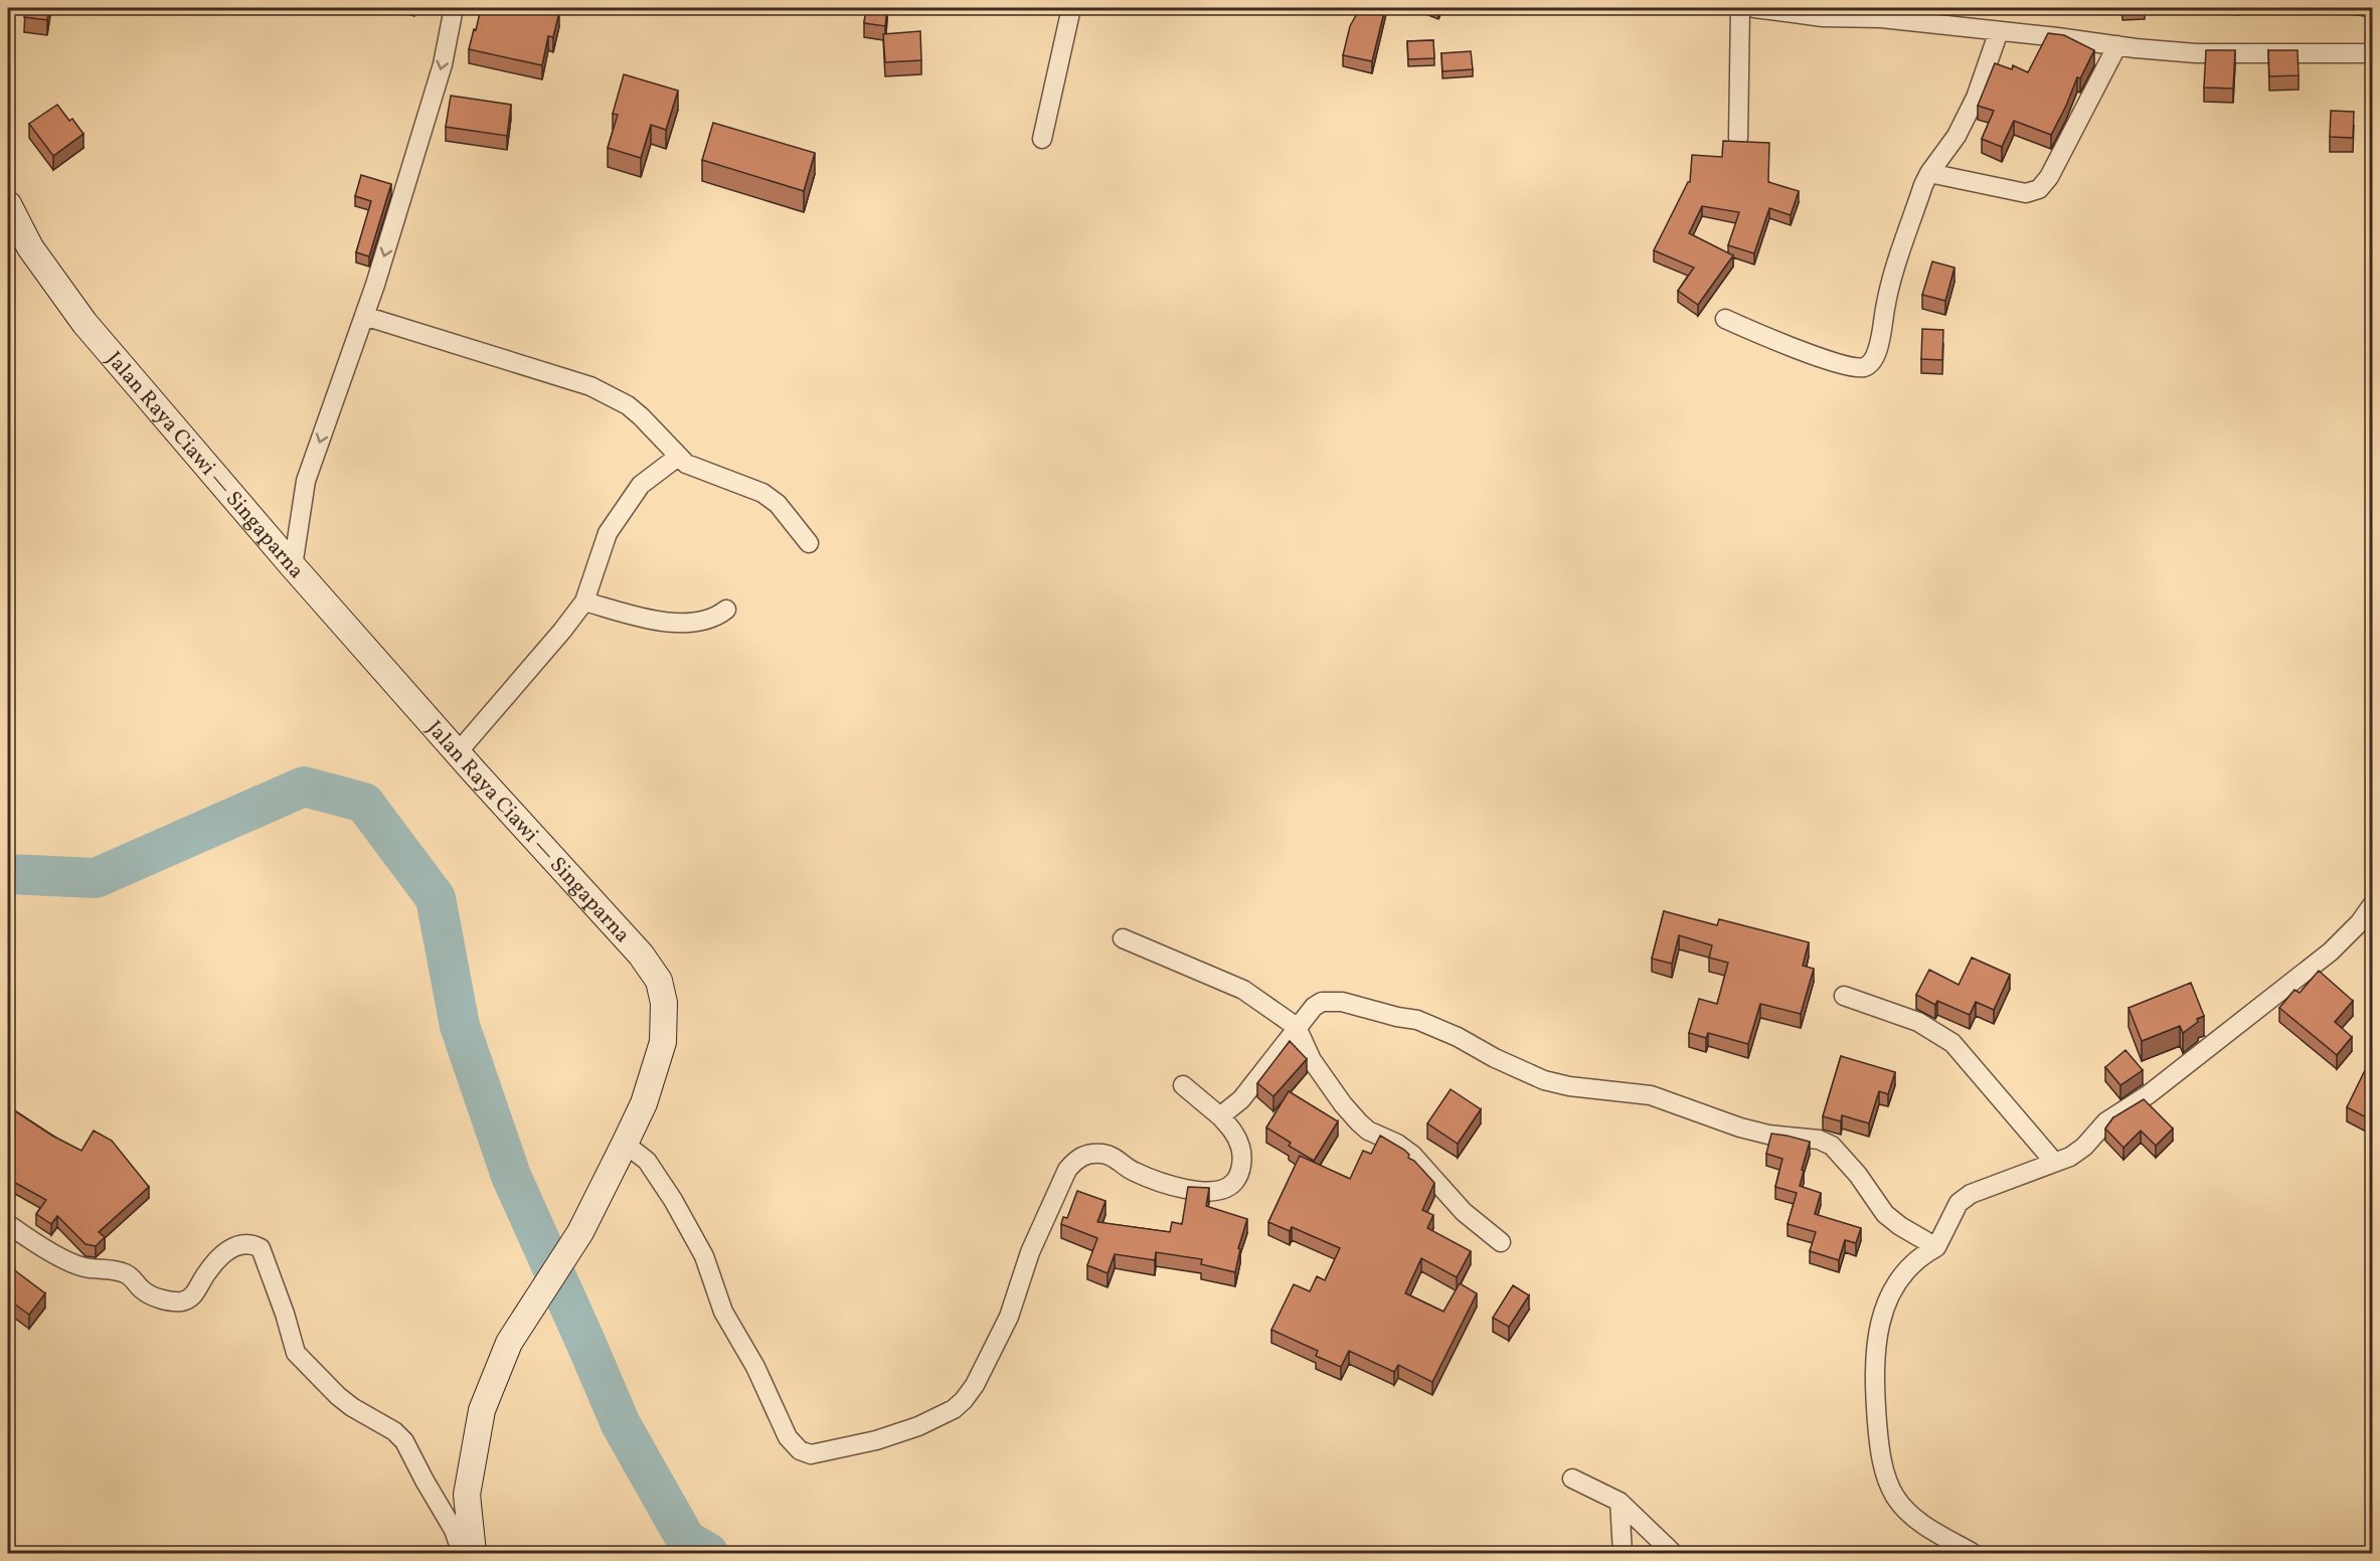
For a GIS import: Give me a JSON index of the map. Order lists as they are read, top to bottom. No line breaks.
{"streets":{"main road":["Jalan Raya Ciawi — Singaparna"]}}
